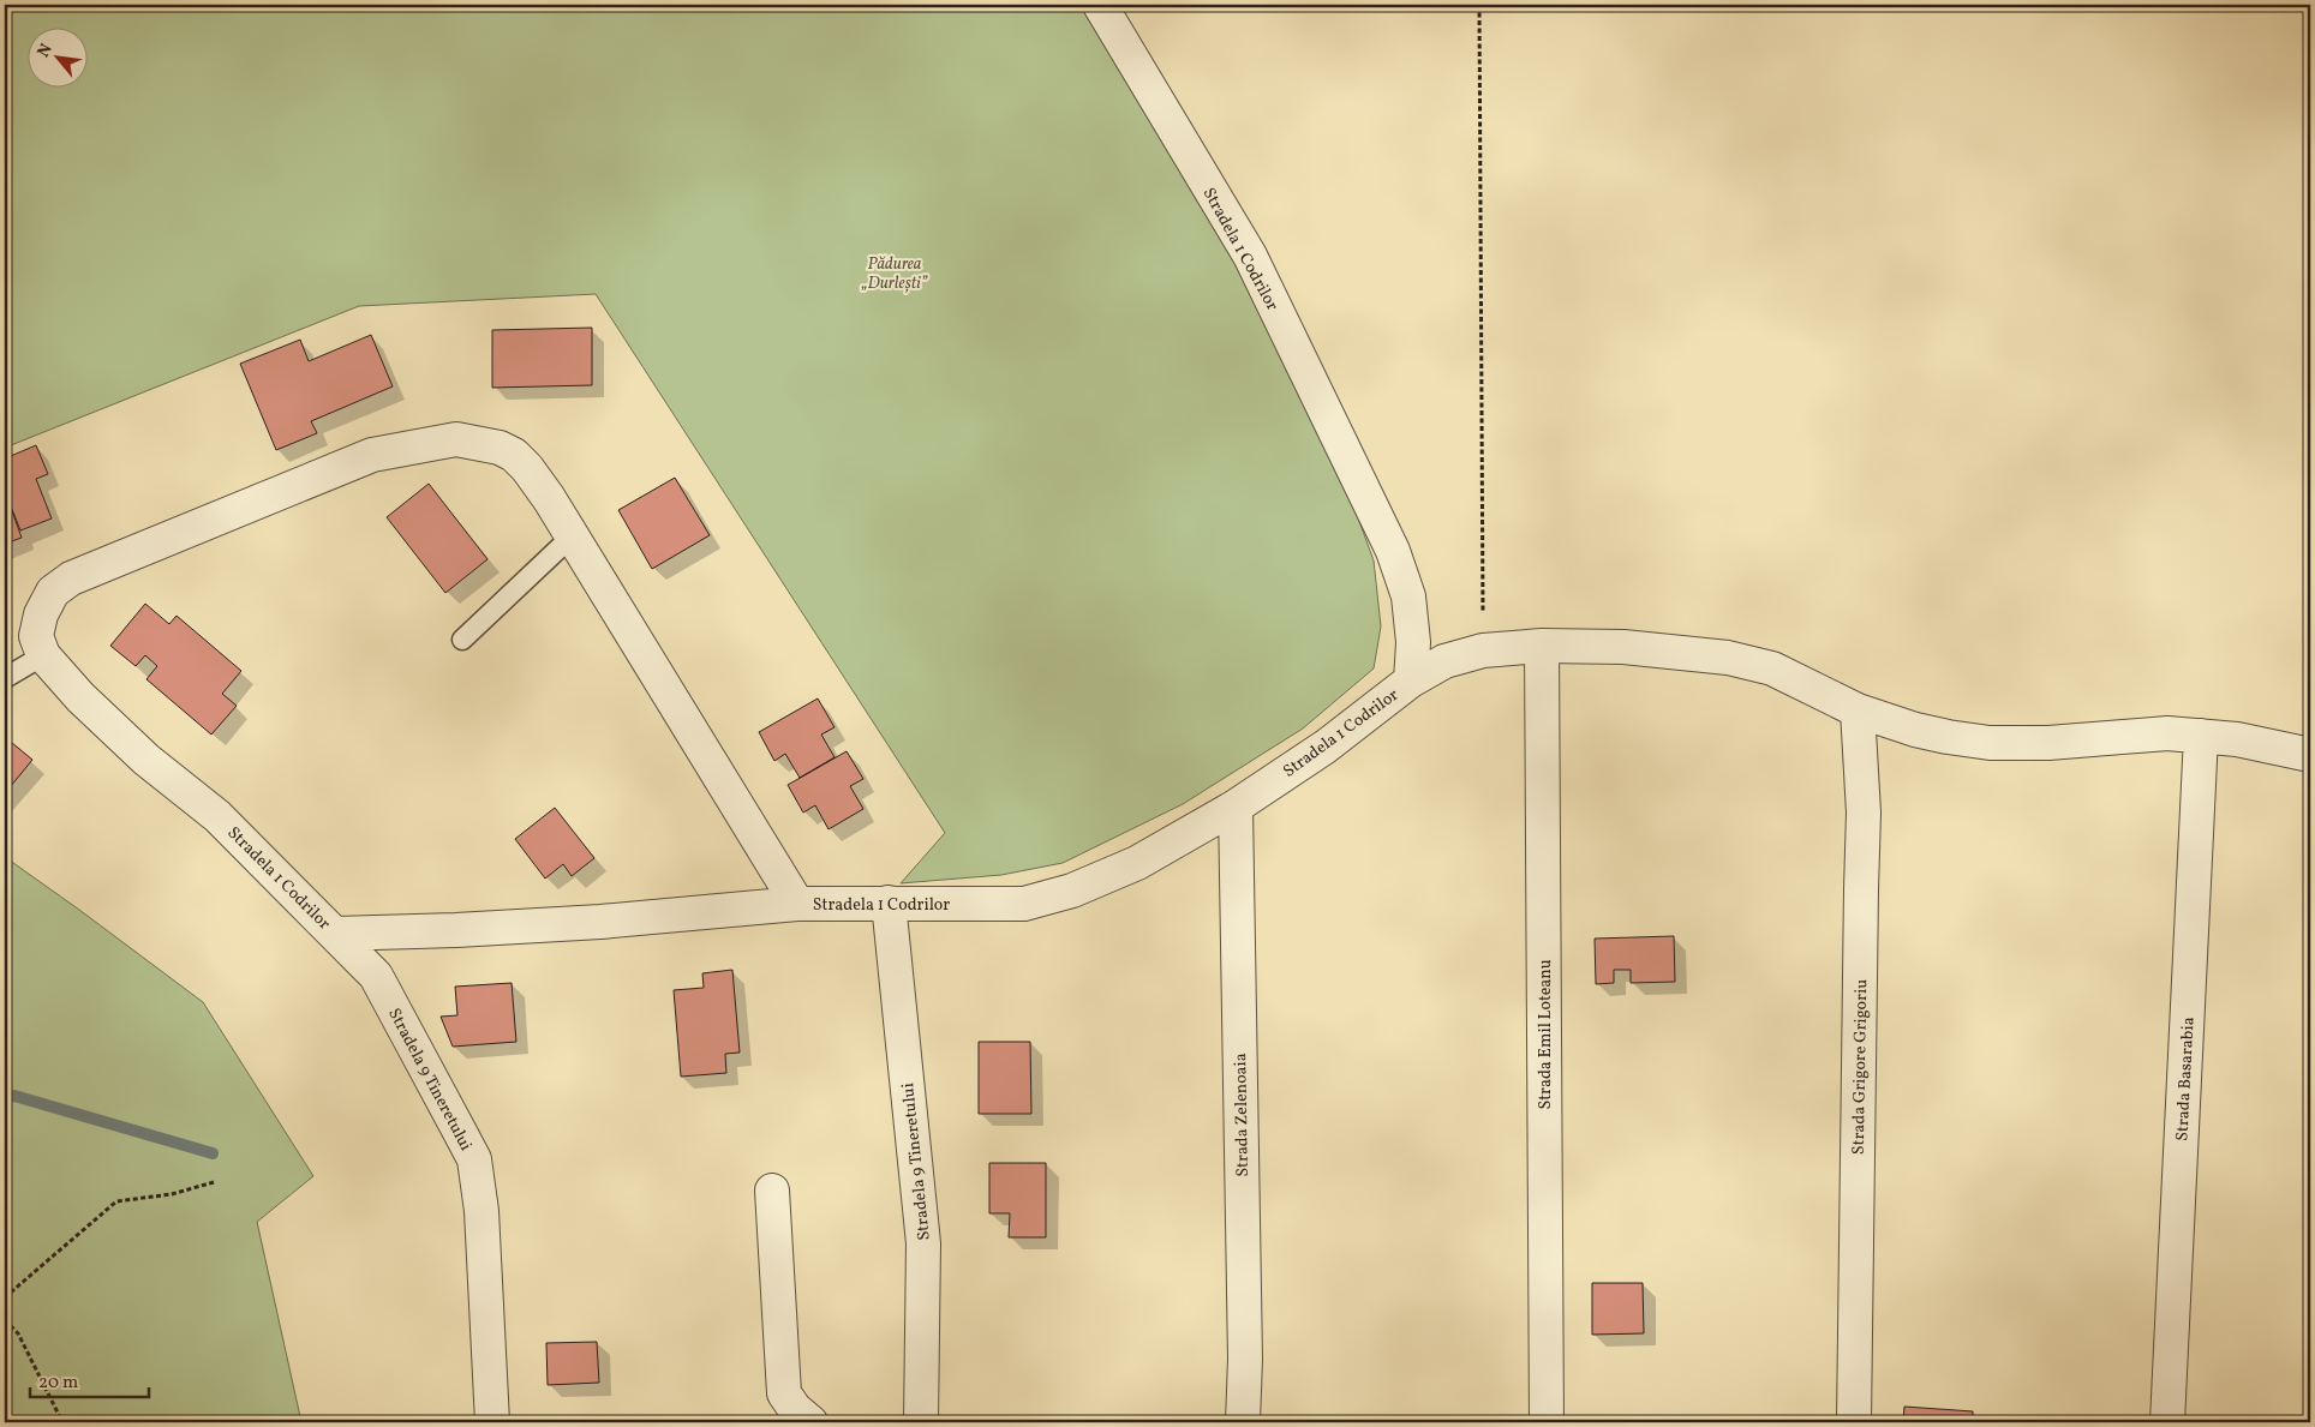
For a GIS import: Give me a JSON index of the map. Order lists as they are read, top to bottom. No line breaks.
{"streets":{"street":["Stradela 1 Codrilor","Strada Emil Loteanu","Strada Grigore Grigoriu","Stradela 9 Tineretului","Strada Basarabia","Strada Zelenoaia"]},"crossings":[["Stradela 1 Codrilor","Stradela 9 Tineretului"],["Stradela 1 Codrilor","Strada Zelenoaia"]],"parks":["Pădurea „Durlești”"],"scale_bar":"20 m","north":"top left"}
